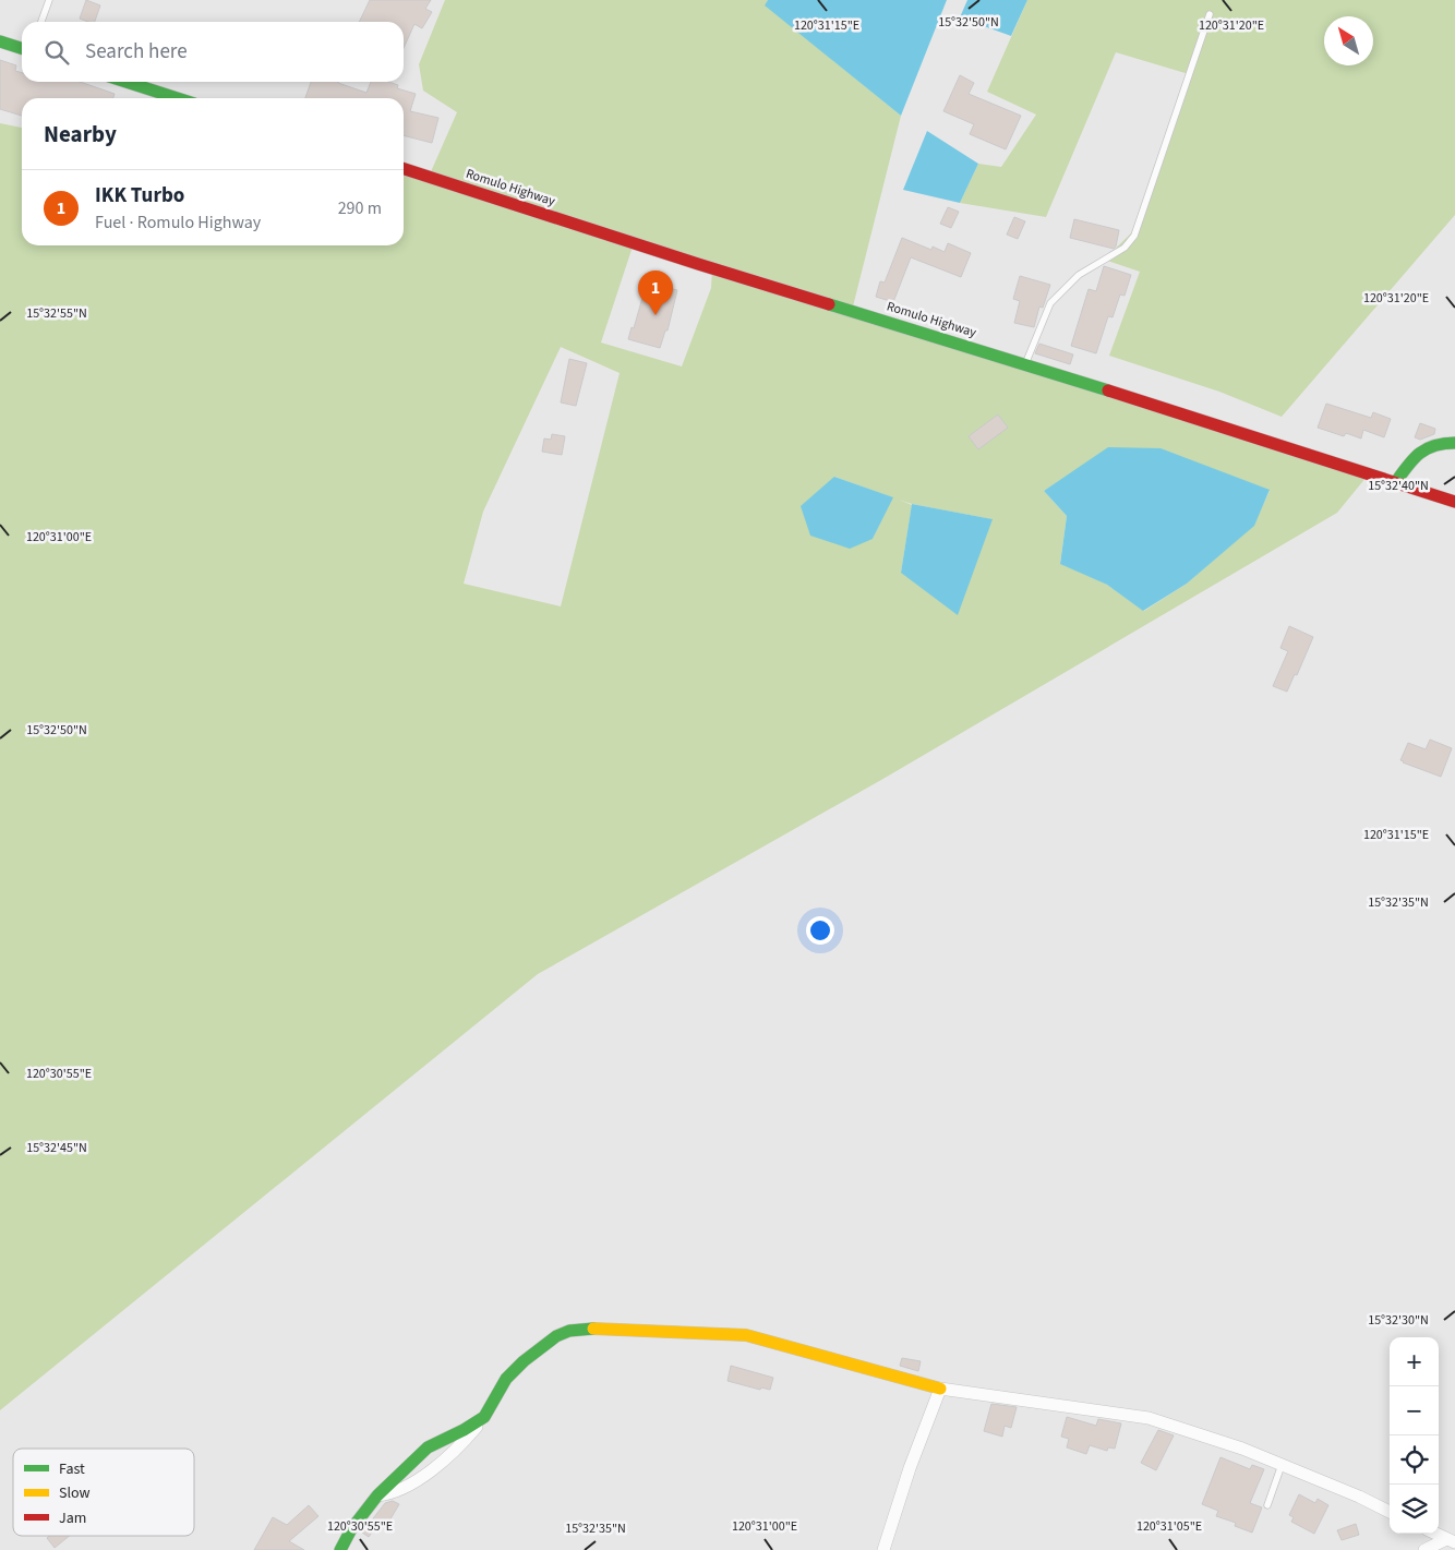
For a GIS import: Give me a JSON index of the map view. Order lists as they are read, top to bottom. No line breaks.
{"streets":{"main road":["Romulo Highway"]},"legend":["Fast","Slow","Jam"],"north":"top left","page":{"search":"Search here","heading":"Nearby","list":[{"mark":"1","name":"IKK Turbo","note":"Fuel · Romulo Highway","value":"290 m"}],"pins":"1","map_buttons":["+","−"]},"coordinates":["15°32'50\"N","120°31'15\"E","120°31'20\"E","15°32'55\"N","15°32'40\"N","120°31'00\"E","15°32'35\"N","120°30'55\"E","15°32'45\"N","15°32'30\"N","120°31'05\"E"]}
